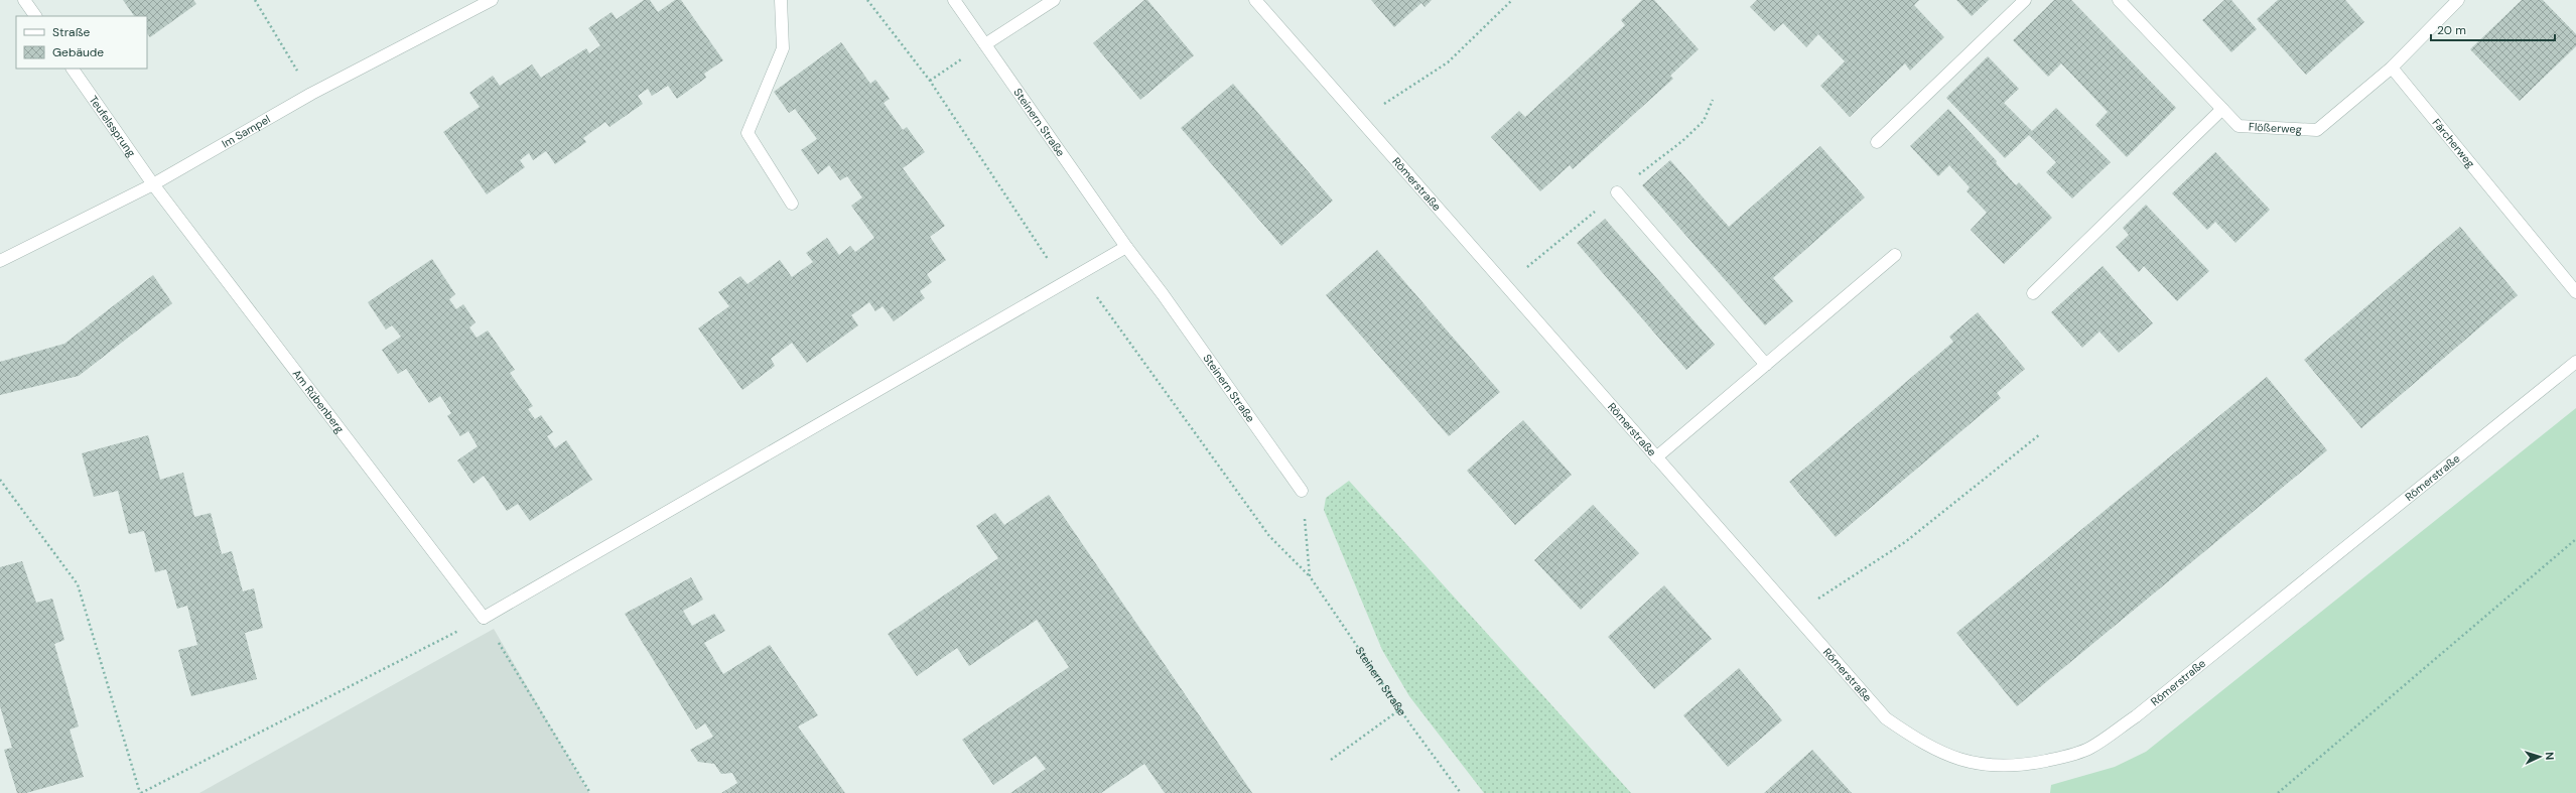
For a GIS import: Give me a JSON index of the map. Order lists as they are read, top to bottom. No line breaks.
{"streets":{"street":["Steinern Straße","Teufelssprung","Flößerweg","Im Sampel","Färcherweg","Römerstraße","Am Rübenberg"]},"crossings":[["Teufelssprung","Im Sampel"],["Teufelssprung","Am Rübenberg"],["Flößerweg","Färcherweg"],["Im Sampel","Am Rübenberg"]],"legend":["Straße","Gebäude"],"scale_bar":"20 m","north":"right"}
